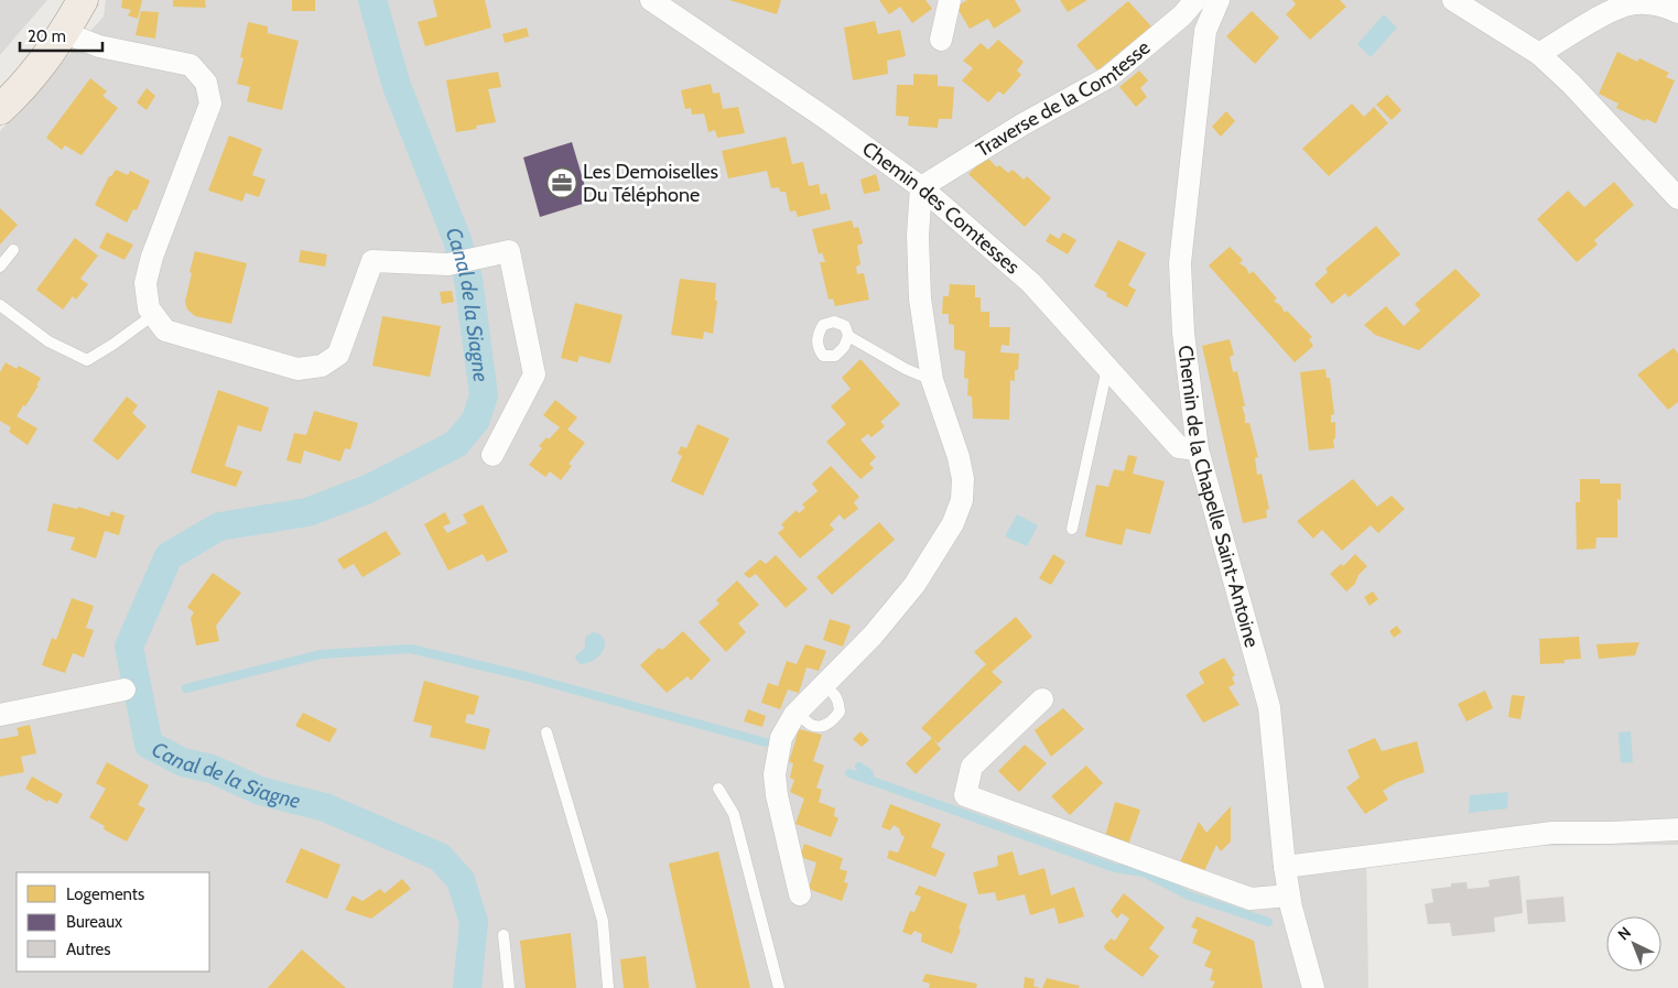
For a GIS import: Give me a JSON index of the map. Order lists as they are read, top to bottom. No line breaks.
{"streets":{"street":["Traverse de la Comtesse","Chemin des Comtesses","Chemin de la Chapelle Saint-Antoine"]},"crossings":[["Traverse de la Comtesse","Chemin des Comtesses"],["Chemin des Comtesses","Chemin de la Chapelle Saint-Antoine"]],"water":["Canal de la Siagne"],"places":{"office":["Les Demoiselles Du Téléphone"]},"legend":["Logements","Bureaux","Autres"],"scale_bar":"20 m","north":"top left"}
